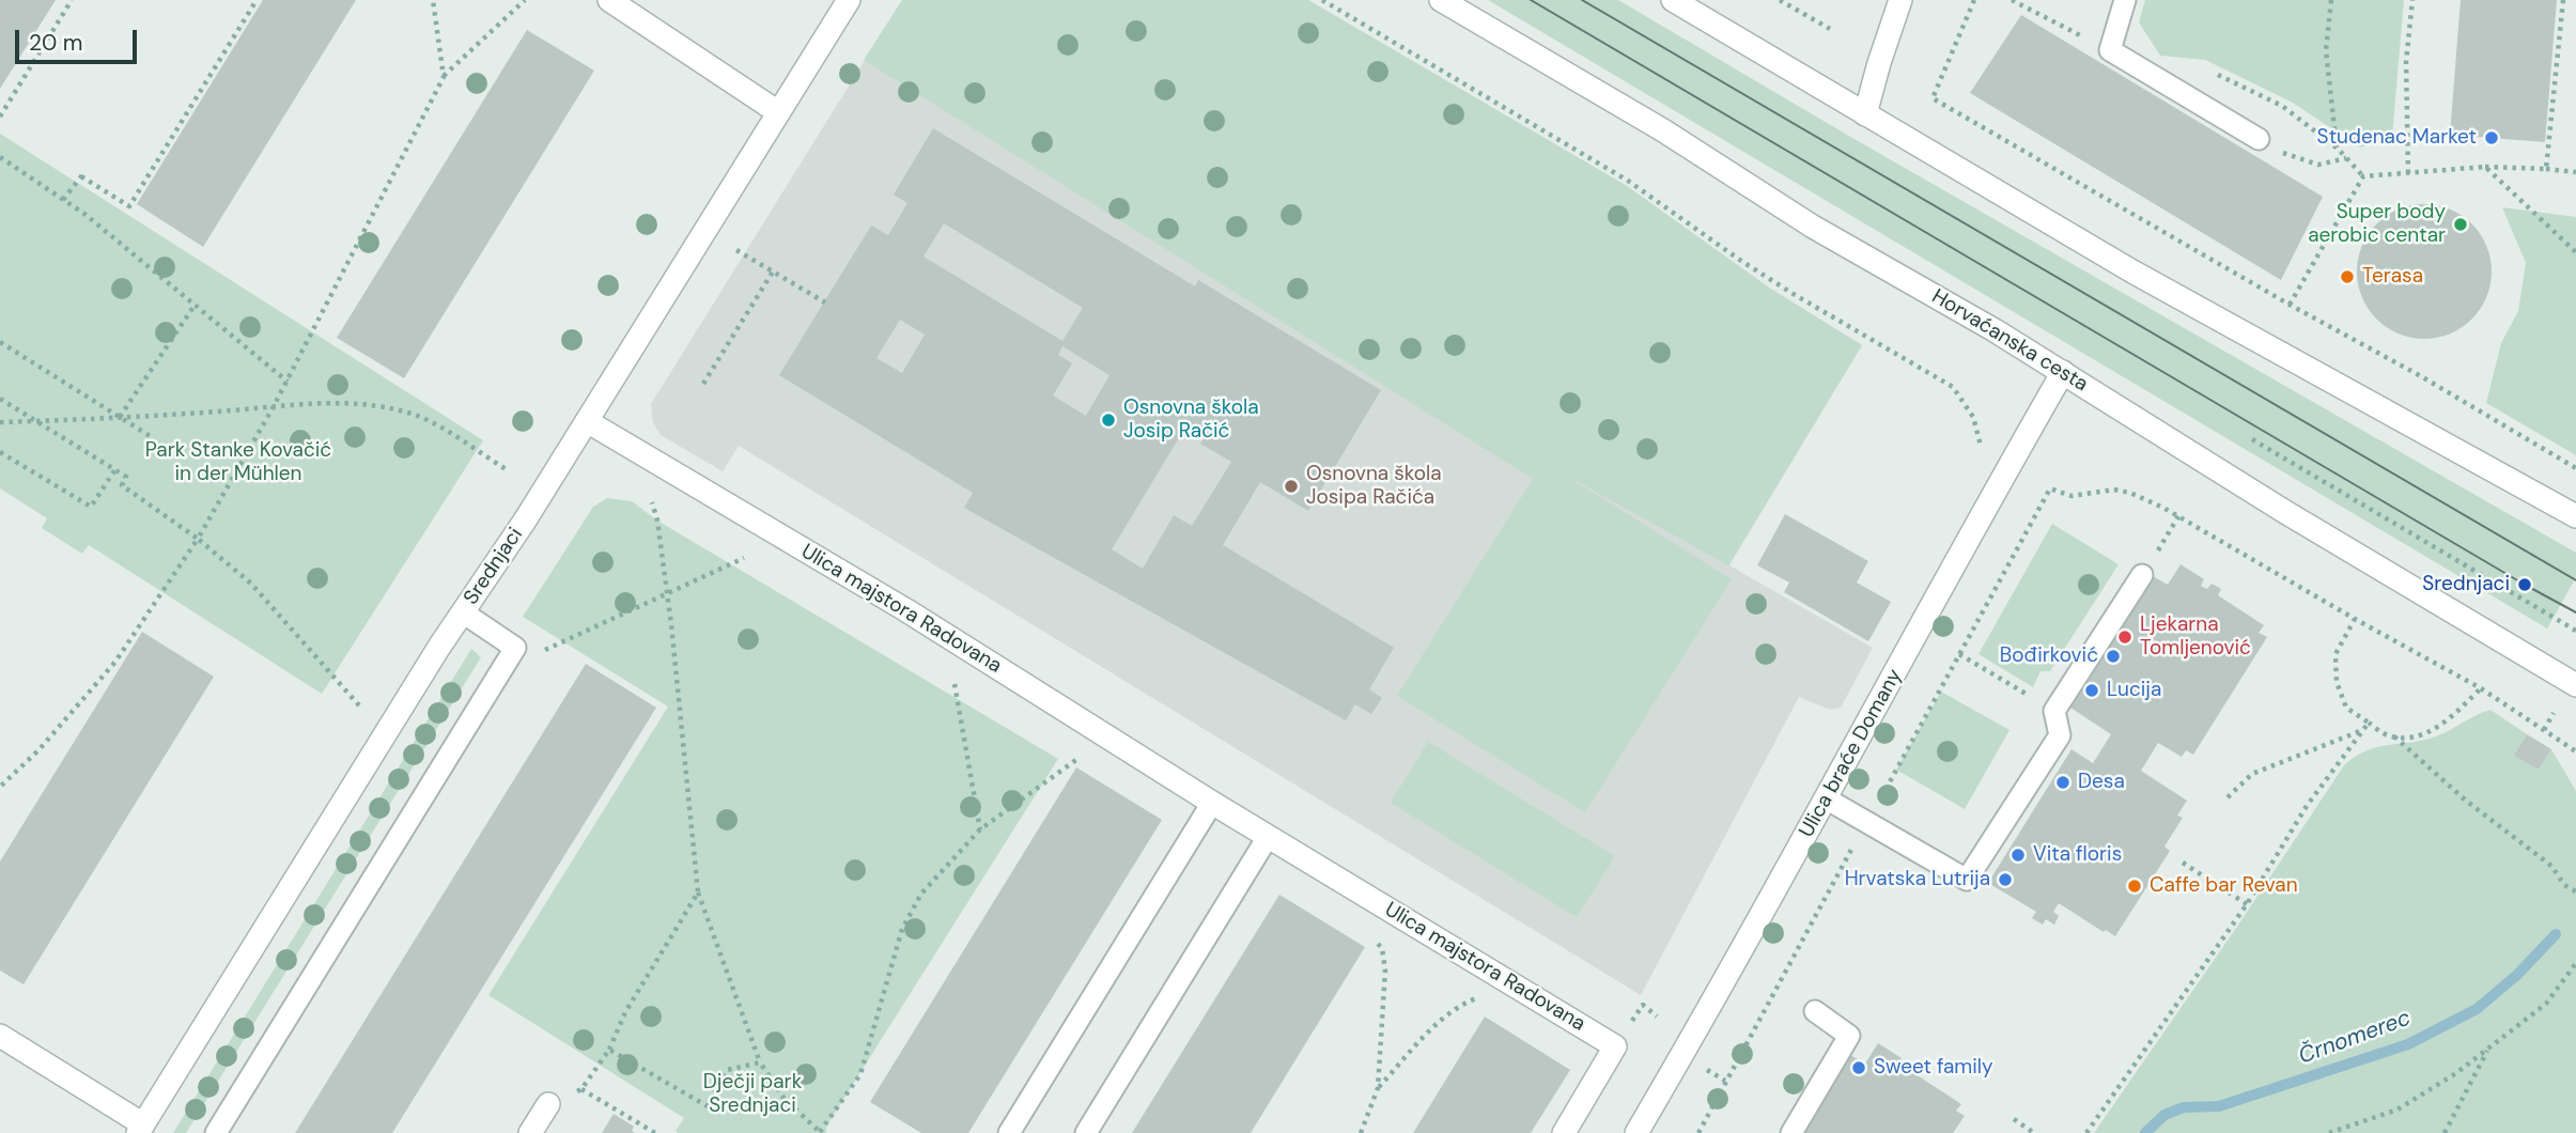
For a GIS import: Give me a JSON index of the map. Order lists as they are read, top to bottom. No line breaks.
{"streets":{"street":["Horvaćanska cesta","Srednjaci","Ulica majstora Radovana","Ulica braće Domany"]},"crossings":[["Horvaćanska cesta","Ulica braće Domany"],["Srednjaci","Ulica majstora Radovana"]],"water":["Črnomerec"],"parks":["Park Stanke Kovačić in der Mühlen","Dječji park Srednjaci"],"places":["Studenac Market","Super body aerobic centar","Terasa","Osnovna škola Josip Račić","Osnovna škola Josipa Račića","Srednjaci","Ljekarna Tomljenović","Bođirković","Lucija","Desa","Vita floris","Hrvatska Lutrija","Caffe bar Revan","Sweet family"],"scale_bar":"20 m"}
